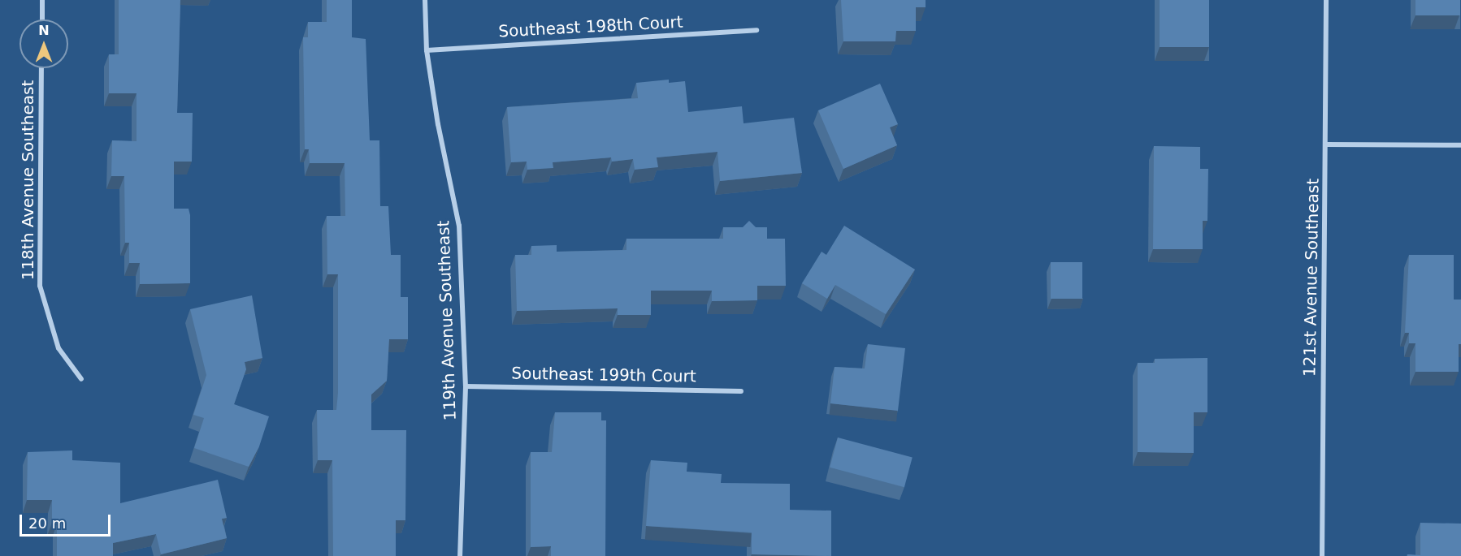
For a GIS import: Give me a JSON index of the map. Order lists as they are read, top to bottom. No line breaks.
{"streets":{"street":["Southeast 198th Court","118th Avenue Southeast","121st Avenue Southeast","119th Avenue Southeast","Southeast 199th Court"]},"crossings":[["Southeast 198th Court","119th Avenue Southeast"],["119th Avenue Southeast","Southeast 199th Court"]],"scale_bar":"20 m","north":"top"}
